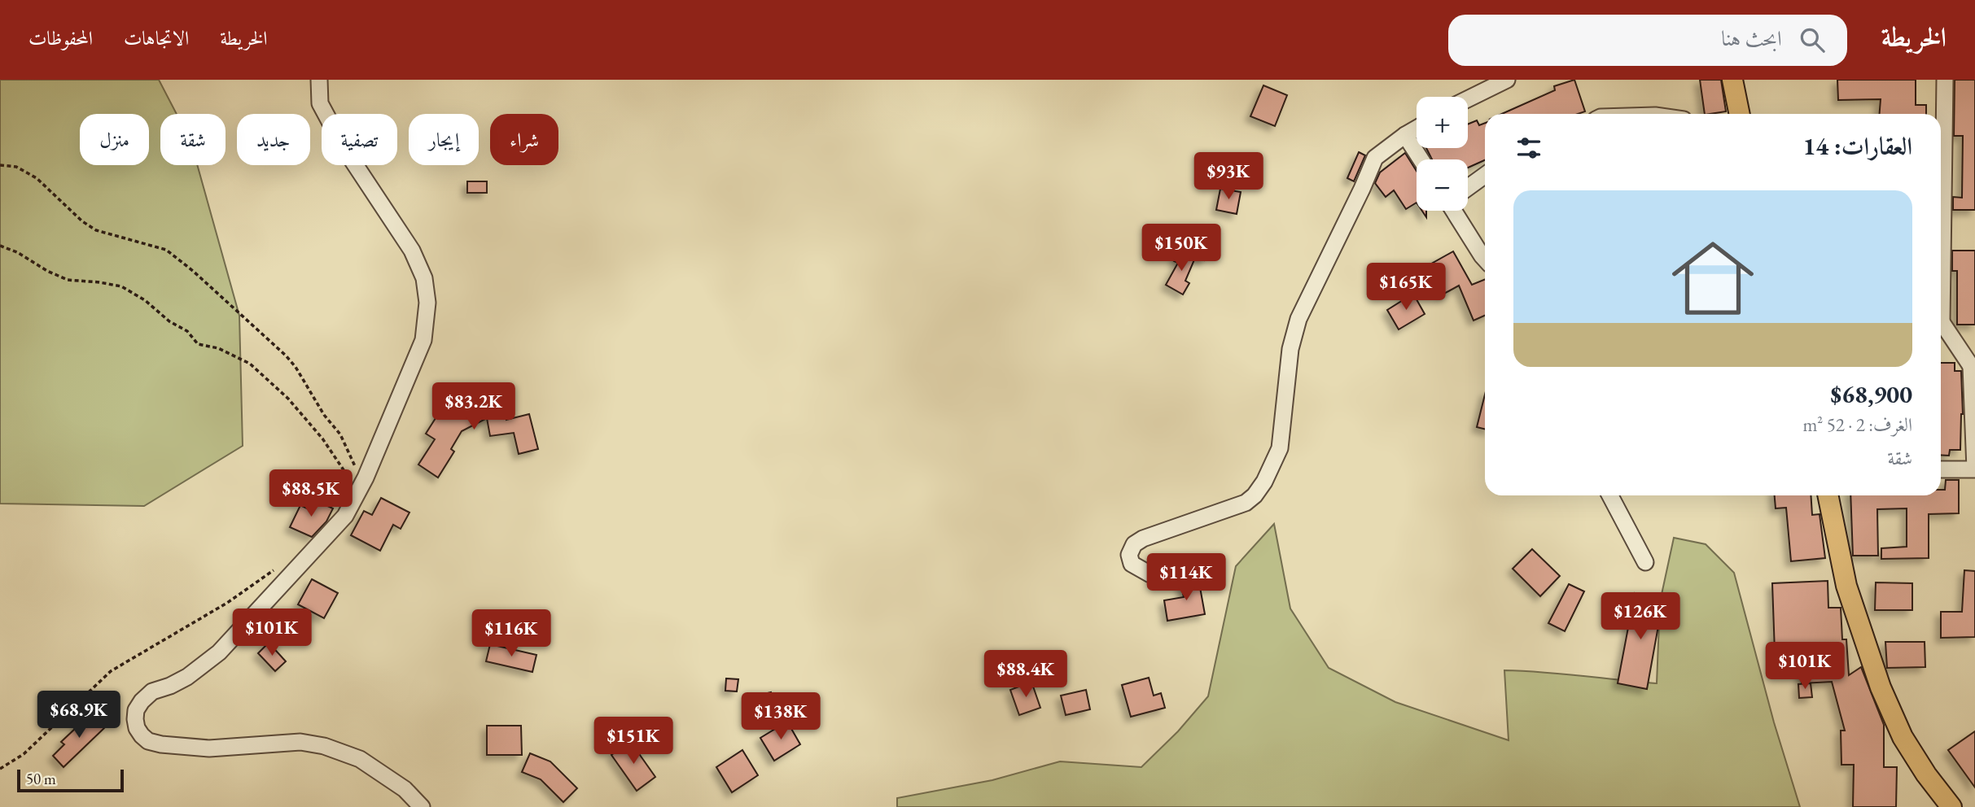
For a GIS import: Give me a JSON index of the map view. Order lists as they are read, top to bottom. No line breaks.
{"scale_bar":"50 m","page":{"header":"الخريطة","search":"ابحث هنا","nav":["الخريطة","الاتجاهات","المحفوظات"],"map_buttons":["+","−"],"chip":["شراء","إيجار","تصفية","جديد","شقة","منزل"],"heading":"العقارات: 14","price":["$93K","$150K","$165K","$83.2K","$88.5K","$114K","$126K","$101K","$116K","$101K","$88.4K","$68.9K","$138K","$151K"],"list":[{"name":"$68,900","note":"الغرف: 2 · 52 m² · شقة"}],"scale":"50 m"}}
